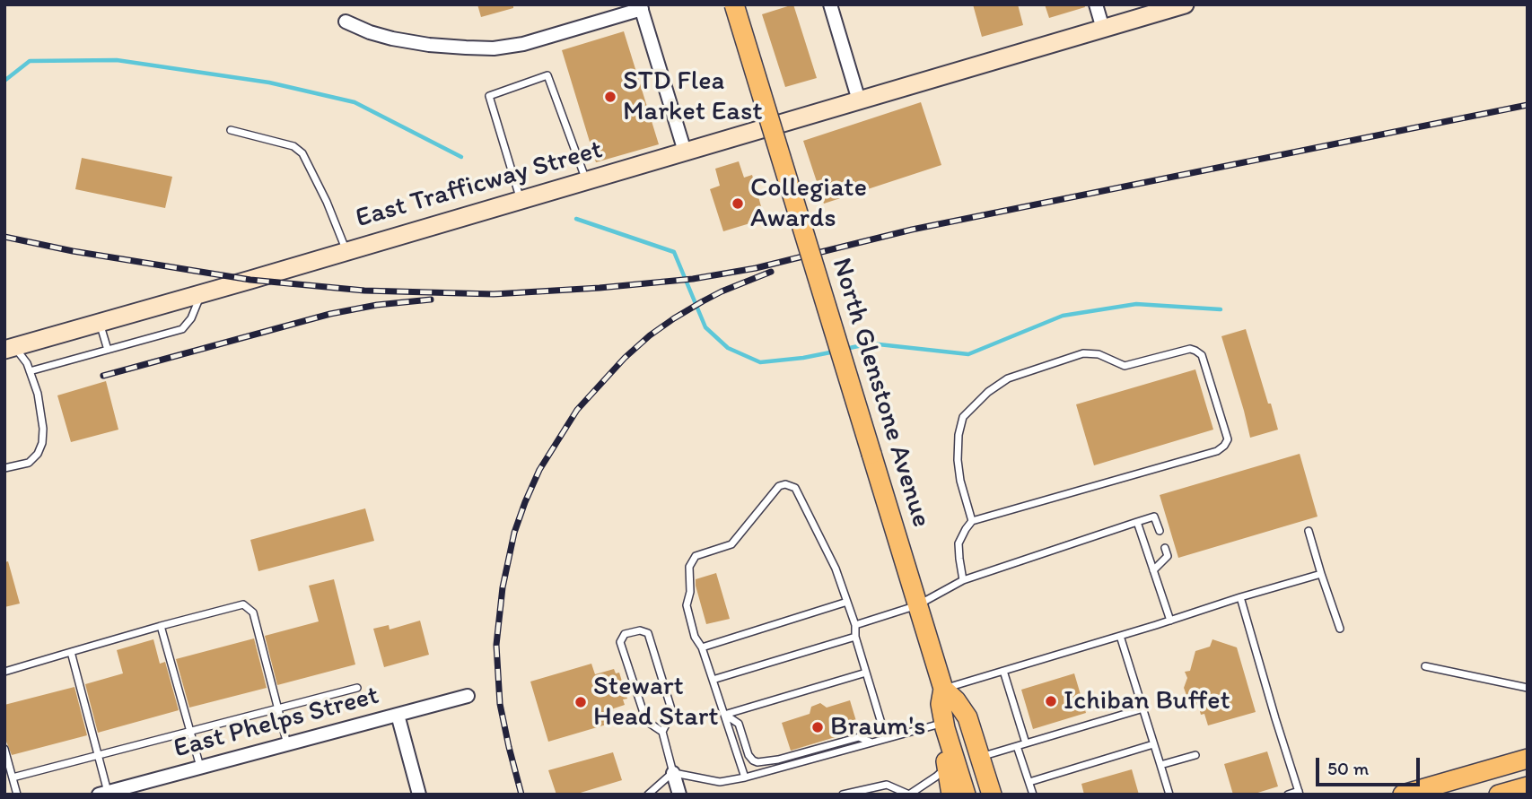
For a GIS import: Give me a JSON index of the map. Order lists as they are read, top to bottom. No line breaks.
{"streets":{"main road":["East Trafficway Street","North Glenstone Avenue"],"street":["East Phelps Street"]},"places":["STD Flea Market East","Collegiate Awards","Ichiban Buffet","Stewart Head Start","Braum's"],"scale_bar":"50 m"}
